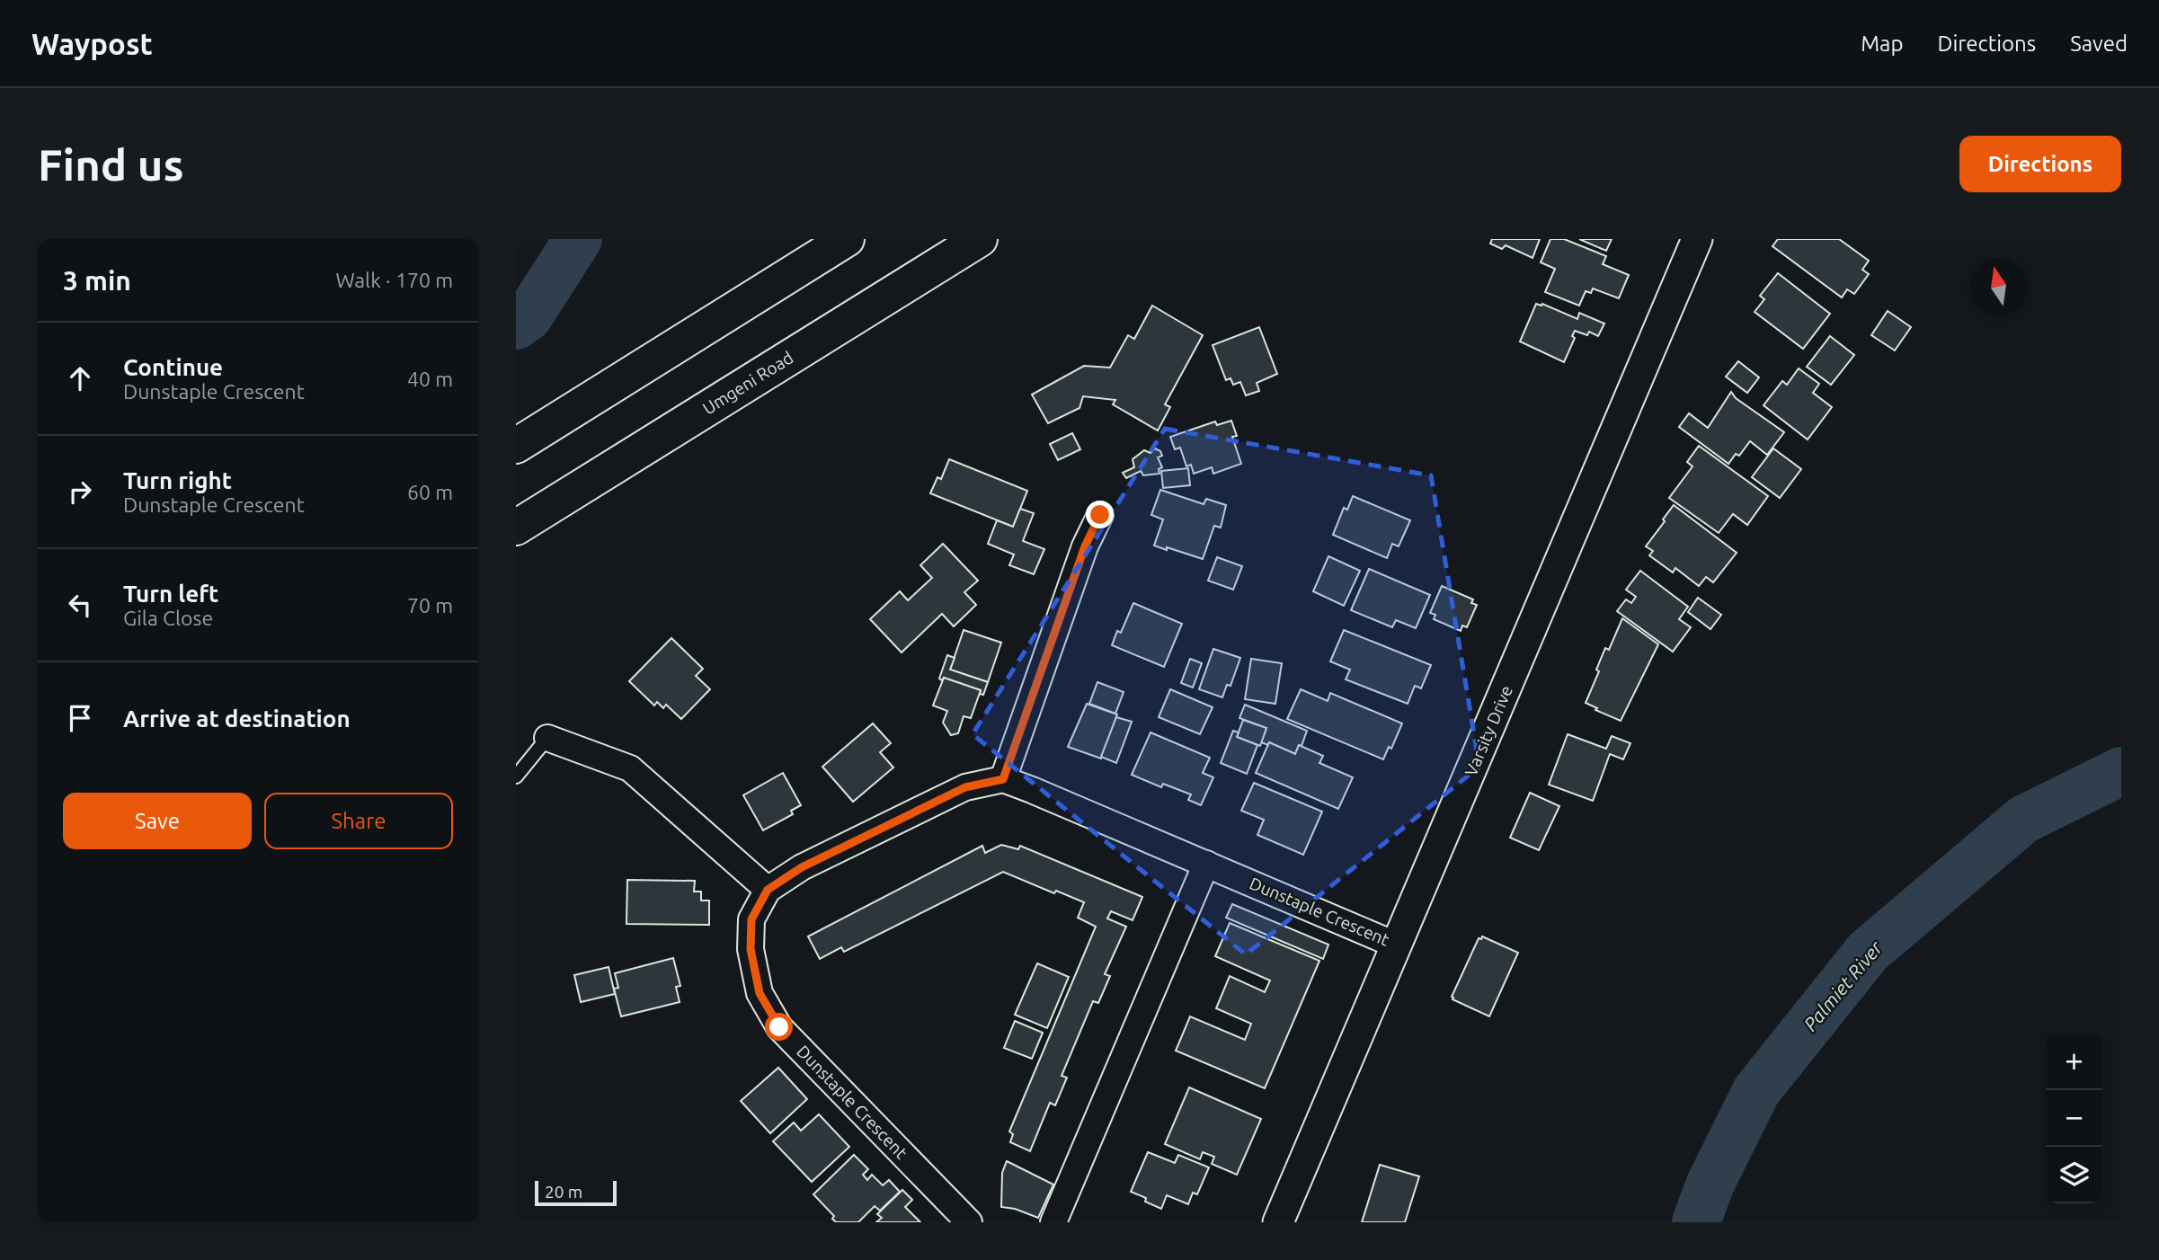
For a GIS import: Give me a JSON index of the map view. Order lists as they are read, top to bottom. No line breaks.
{"streets":{"highway":["Umgeni Road"],"street":["Varsity Drive","Dunstaple Crescent"]},"crossings":[["Varsity Drive","Dunstaple Crescent"]],"water":["Palmiet River"],"scale_bar":"20 m","north":"top","page":{"header":"Waypost","nav":["Map","Directions","Saved"],"buttons":["Directions",["Save","Share"]],"title":"Find us","heading":["3 min","Walk · 170 m"],"list":[["Continue","Dunstaple Crescent","40 m"],["Turn right","Dunstaple Crescent","60 m"],["Turn left","Gila Close","70 m"],"Arrive at destination"],"map_buttons":["+","−"],"scale":"20 m"}}
